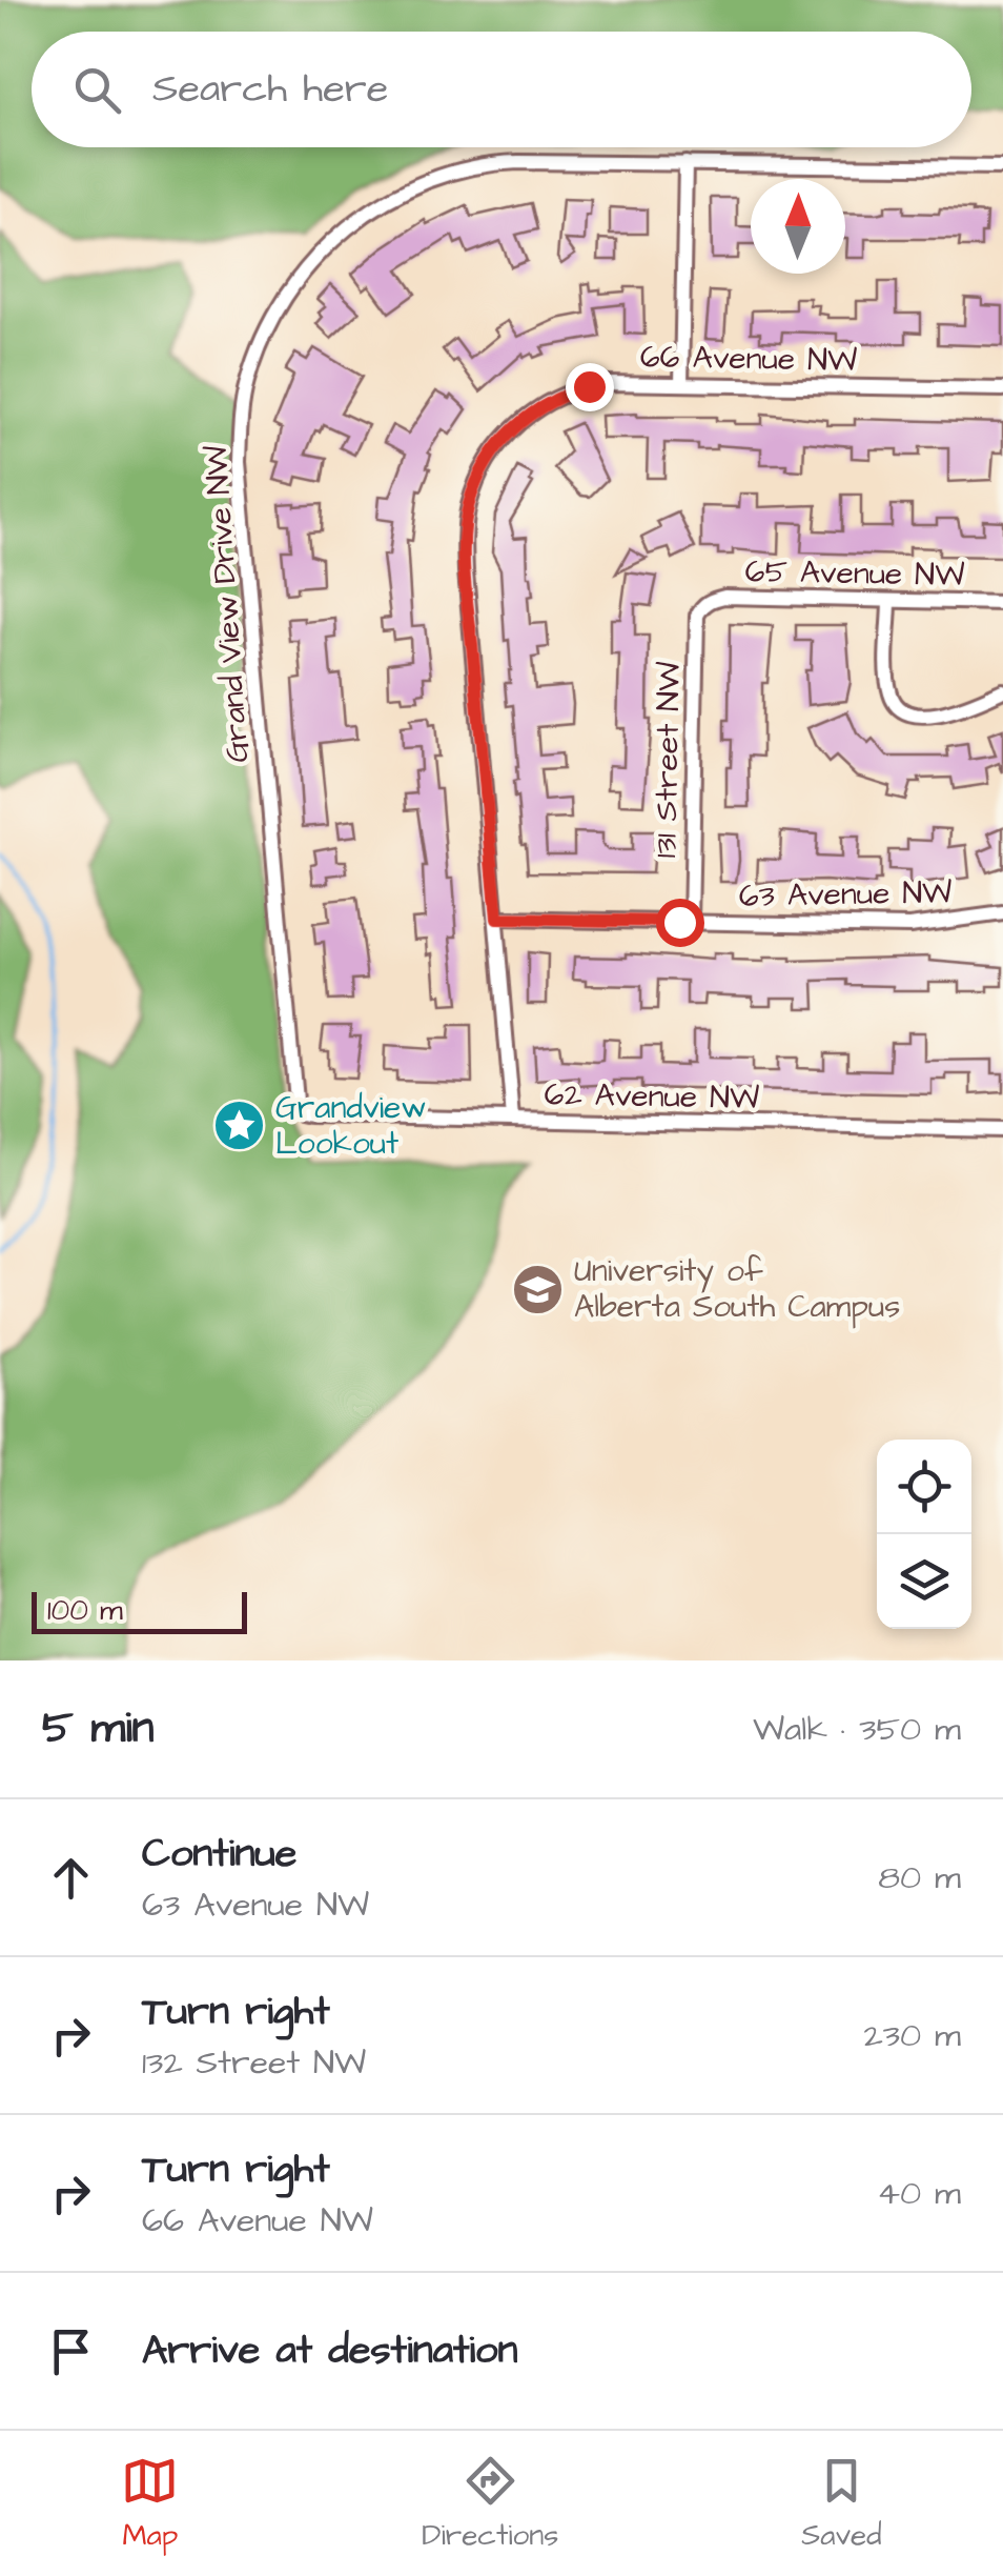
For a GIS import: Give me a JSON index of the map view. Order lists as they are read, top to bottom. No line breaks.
{"streets":{"street":["66 Avenue NW","65 Avenue NW","Grand View Drive NW","131 Street NW","63 Avenue NW","62 Avenue NW"]},"crossings":[["66 Avenue NW","63 Avenue NW"],["66 Avenue NW","62 Avenue NW"],["65 Avenue NW","131 Street NW"],["Grand View Drive NW","62 Avenue NW"],["131 Street NW","63 Avenue NW"]],"places":{"place":["Grandview Lookout"],"school or university":["University of Alberta South Campus"]},"scale_bar":"100 m","north":"top","page":{"search":"Search here","scale":"100 m","heading":["5 min","Walk · 350 m"],"list":[["Continue","63 Avenue NW","80 m"],["Turn right","132 Street NW","230 m"],["Turn right","66 Avenue NW","40 m"],"Arrive at destination"],"nav":["Map","Directions","Saved"]}}
